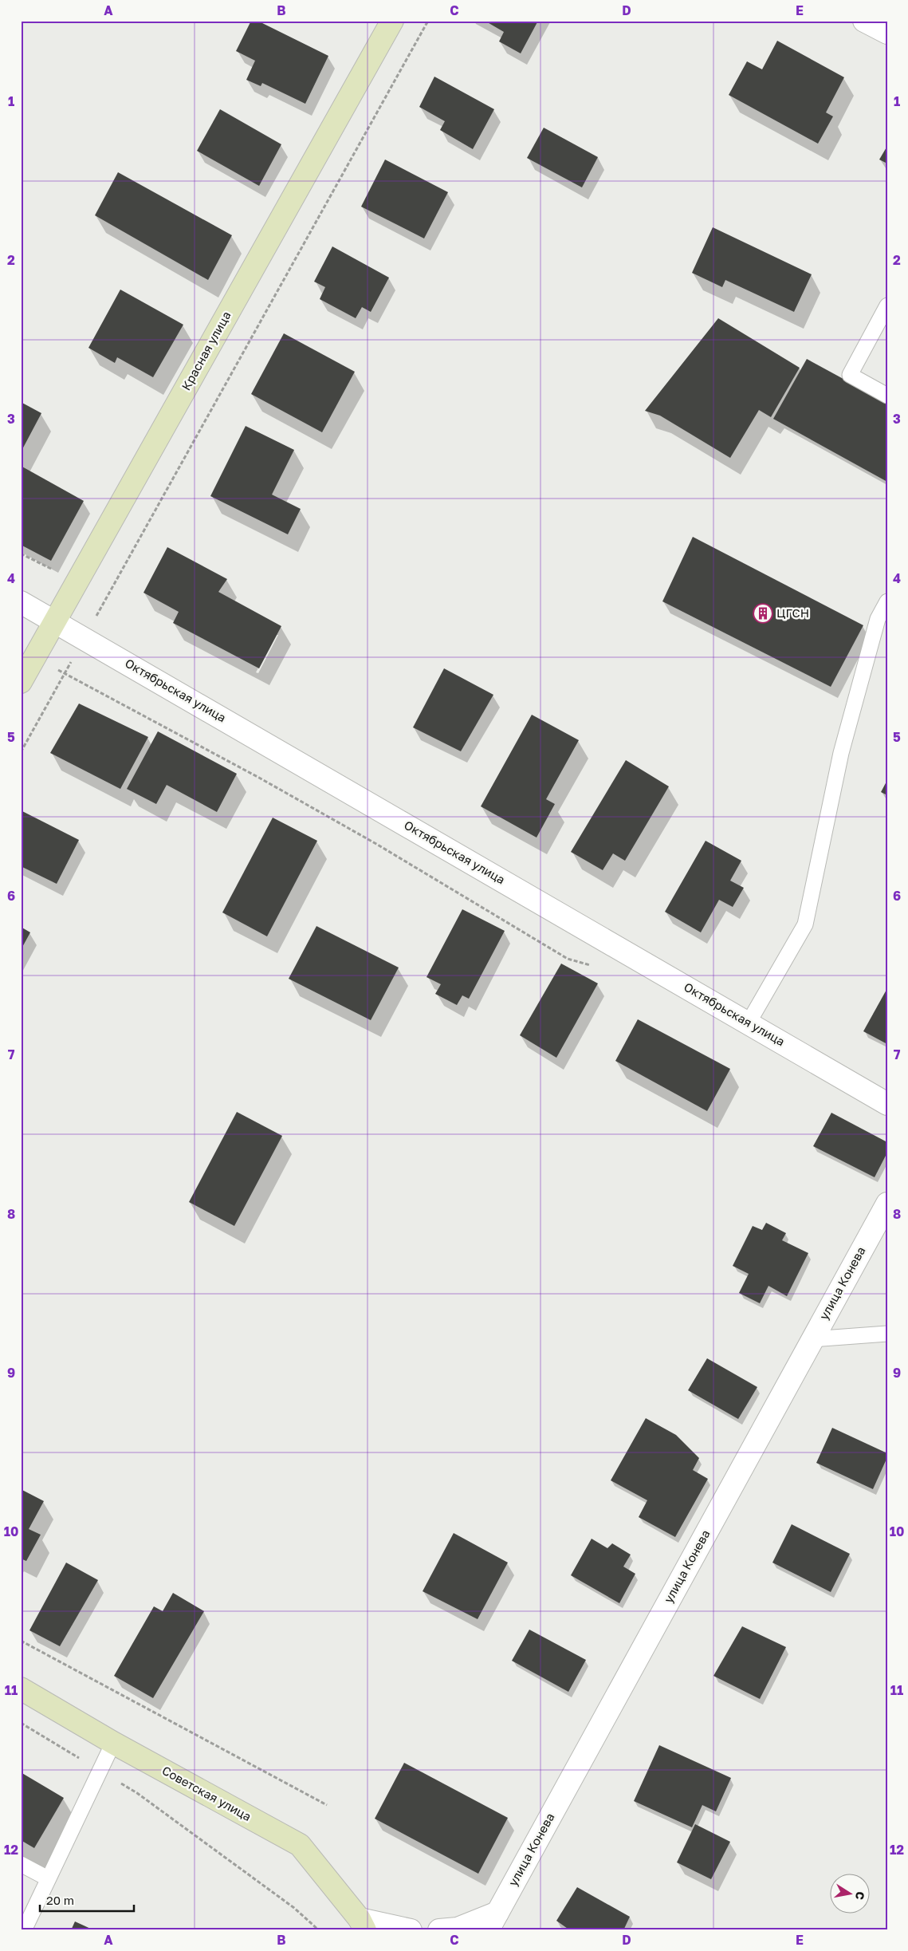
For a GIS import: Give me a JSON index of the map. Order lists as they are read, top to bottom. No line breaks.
{"streets":{"main road":["Красная улица","Советская улица"],"street":["Октябрьская улица","улица Конева"]},"crossings":[["Красная улица","Октябрьская улица"]],"places":{"building":["ЦГСН"]},"scale_bar":"20 m","north":"right","grid":{"columns":["A","B","C","D","E"],"rows":["1","2","3","4","5","6","7","8","9","10","11","12"]}}
